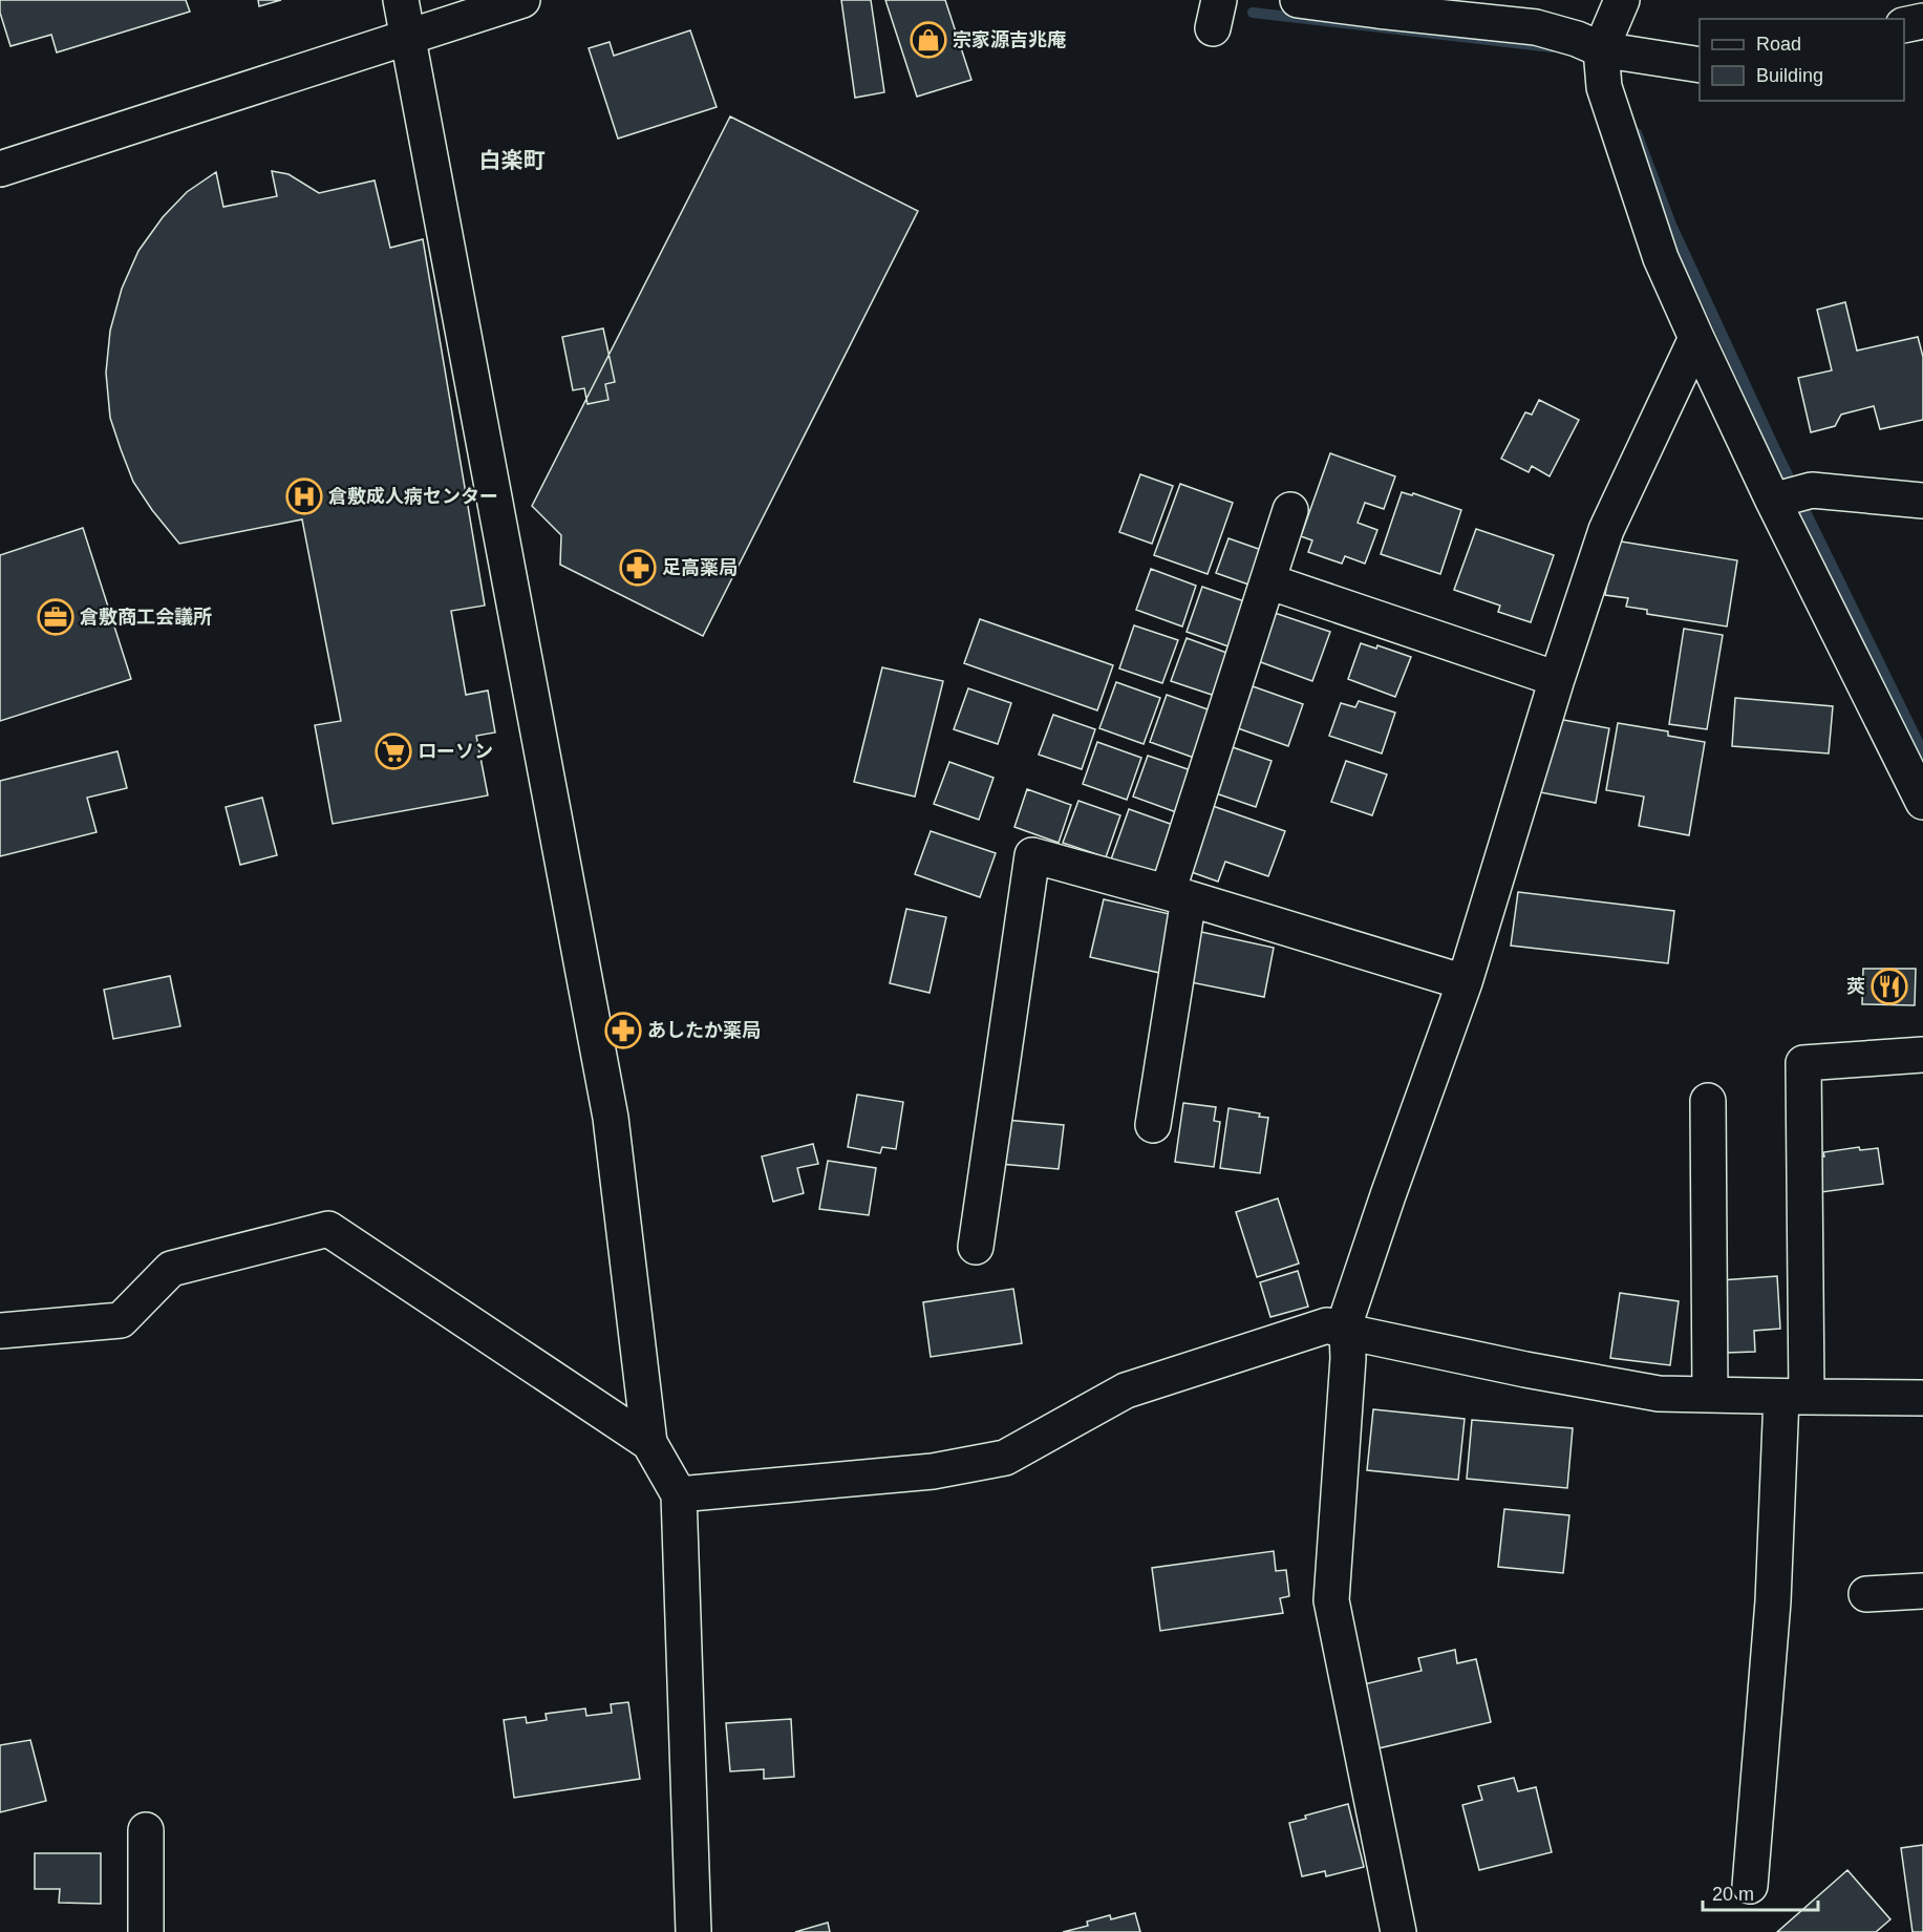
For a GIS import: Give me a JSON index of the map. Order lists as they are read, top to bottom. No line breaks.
{"districts":["白楽町"],"places":{"shop":["宗家源吉兆庵"],"hospital":["倉敷成人病センター"],"pharmacy":["足高薬局","あしたか薬局"],"office":["倉敷商工会議所"],"supermarket":["ローソン"],"restaurant":["莢"]},"legend":["Road","Building"],"scale_bar":"20 m"}
